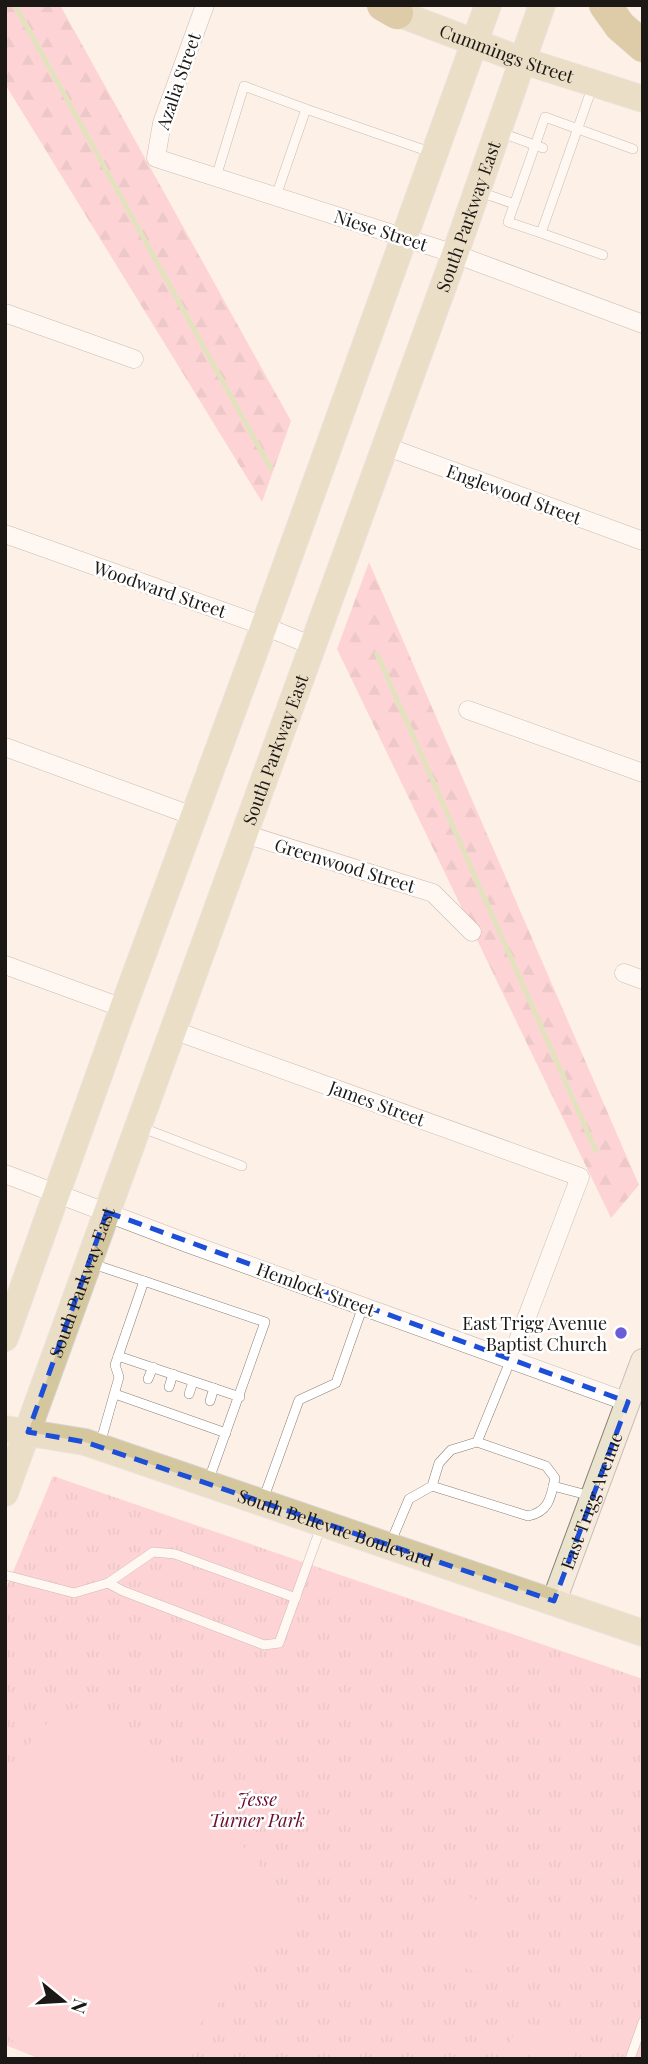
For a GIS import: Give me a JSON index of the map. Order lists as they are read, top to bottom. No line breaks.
{"streets":{"main road":["Cummings Street","South Parkway East","South Bellevue Boulevard"],"street":["Azalia Street","Niese Street","Englewood Street","Woodward Street","Greenwood Street","James Street","Hemlock Street","East Trigg Avenue"]},"crossings":[["Cummings Street","South Parkway East"],["Azalia Street","Niese Street"],["South Parkway East","Niese Street"],["South Parkway East","Englewood Street"],["South Parkway East","Woodward Street"],["South Parkway East","Greenwood Street"],["South Parkway East","James Street"],["South Parkway East","Hemlock Street"],["South Parkway East","South Bellevue Boulevard"],["James Street","Hemlock Street"],["Hemlock Street","East Trigg Avenue"],["East Trigg Avenue","South Bellevue Boulevard"]],"parks":["Jesse Turner Park"],"places":["East Trigg Avenue Baptist Church"],"north":"right"}
